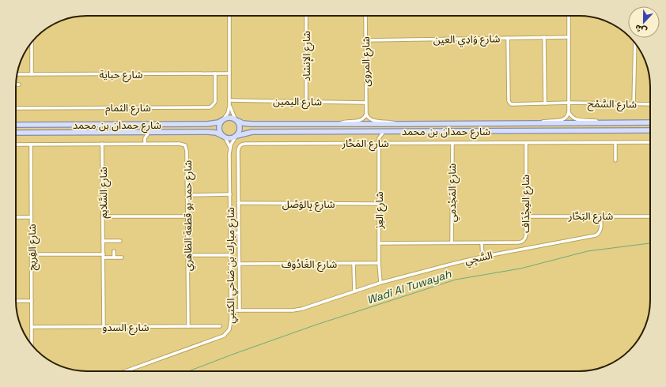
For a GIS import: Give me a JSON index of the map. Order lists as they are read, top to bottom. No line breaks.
{"streets":{"main road":["شارع حمدان بن محمد"],"street":["شارع وَادِي العين","شارع الإنشاد","شارع المروى","شارع حباية","شارع اليمين","شارع السَّمْح","شارع الثمام","شارع المَحَّار","شارع السَّلايم","شارع المَجْدمي","شارع بِالوَصْل","شارع المِجْدَاف","شارع العِز","شارع حمد بو قطعة الظاهري","شارع البَحَّار","شارع الفِريج","السَّجِي","شارع الغَادُوف","شارع مبارك بن ضاحي الكتبي","شارع السدو"]},"crossings":[["شارع وَادِي العين","شارع المروى"],["شارع وَادِي العين","شارع السَّمْح"],["شارع الإنشاد","شارع اليمين"],["شارع المروى","شارع اليمين"],["شارع حباية","شارع الثمام"],["شارع حمدان بن محمد","شارع مبارك بن ضاحي الكتبي"],["شارع المَحَّار","شارع المَجْدمي"],["شارع المَحَّار","شارع بِالوَصْل"],["شارع المَحَّار","شارع المِجْدَاف"],["شارع المَحَّار","شارع العِز"],["شارع المَحَّار","السَّجِي"],["شارع المَحَّار","شارع الغَادُوف"],["شارع السَّلايم","شارع حمد بو قطعة الظاهري"],["شارع السَّلايم","شارع السدو"],["شارع المَجْدمي","شارع المِجْدَاف"],["شارع بِالوَصْل","شارع العِز"],["شارع المِجْدَاف","شارع العِز"],["شارع المِجْدَاف","شارع البَحَّار"],["شارع العِز","السَّجِي"],["شارع العِز","شارع الغَادُوف"],["شارع حمد بو قطعة الظاهري","شارع الفِريج"],["شارع حمد بو قطعة الظاهري","شارع السدو"],["شارع البَحَّار","السَّجِي"],["شارع الفِريج","شارع السدو"],["السَّجِي","شارع مبارك بن ضاحي الكتبي"]],"water":["Wadi Al Tuwayah"],"north":"bottom"}
